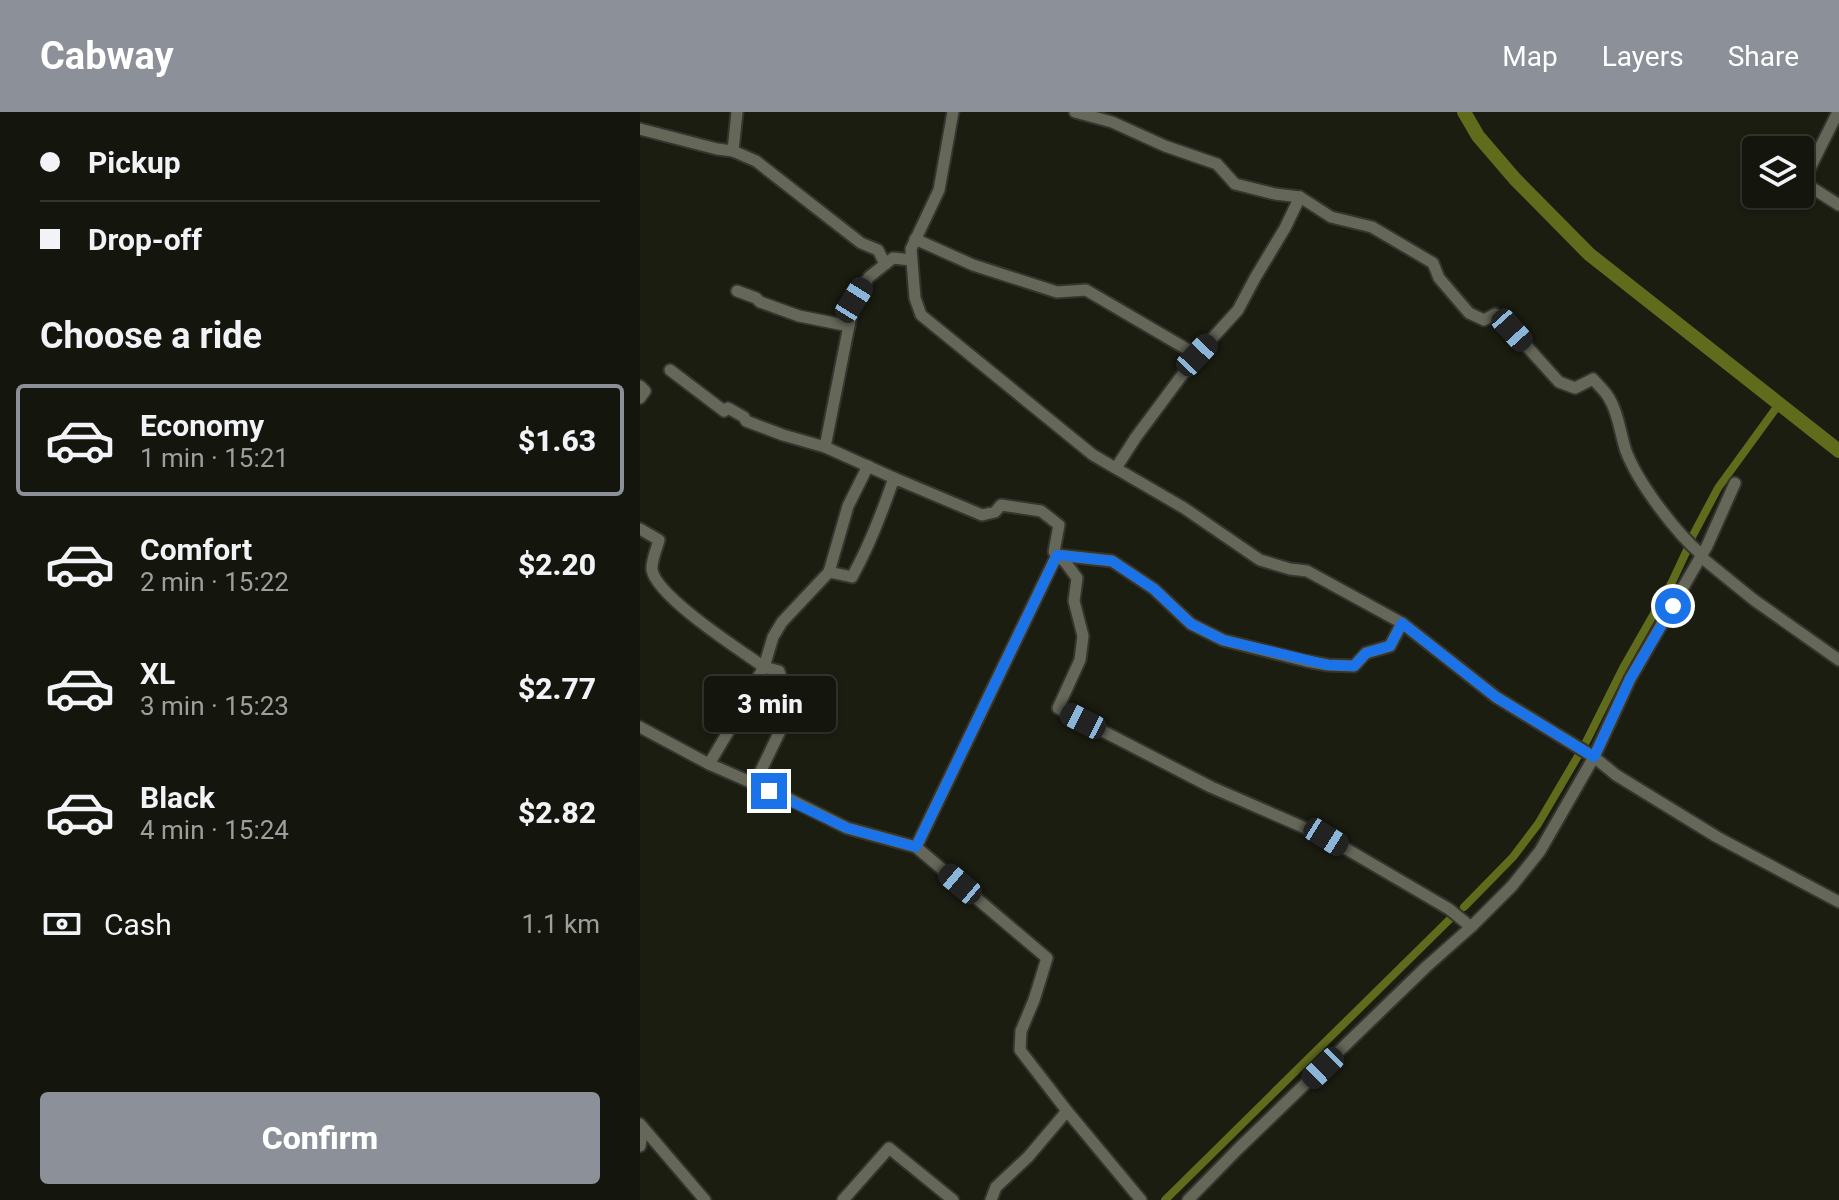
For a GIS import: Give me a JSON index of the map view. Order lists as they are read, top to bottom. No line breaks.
{"page":{"header":"Cabway","nav":["Map","Layers","Share"],"banner":["Pickup","Drop-off"],"heading":"Choose a ride","list":[{"name":"Economy","note":"1 min · 15:21","value":"$1.63"},{"name":"Comfort","note":"2 min · 15:22","value":"$2.20"},{"name":"XL","note":"3 min · 15:23","value":"$2.77"},{"name":"Black","note":"4 min · 15:24","value":"$2.82"}],"bubble":"3 min","pay":["Cash","1.1 km"],"buttons":"Confirm"}}
